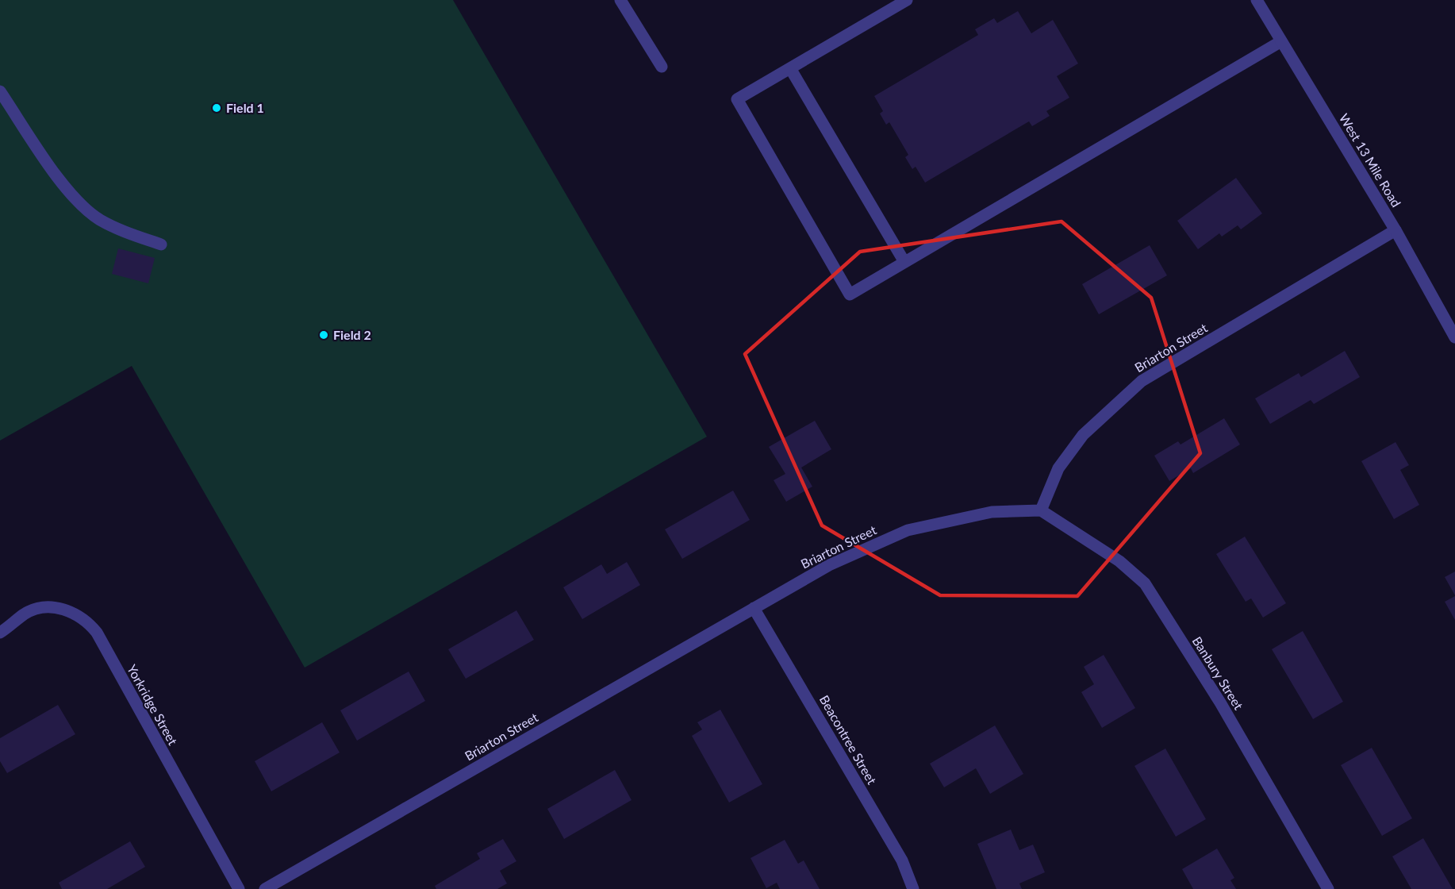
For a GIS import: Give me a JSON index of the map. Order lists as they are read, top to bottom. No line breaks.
{"streets":{"street":["West 13 Mile Road","Briarton Street","Banbury Street","Yorkridge Street","Beacontree Street"]},"crossings":[["West 13 Mile Road","Briarton Street"],["Briarton Street","Banbury Street"],["Briarton Street","Beacontree Street"]],"places":["Field 1","Field 2"]}
